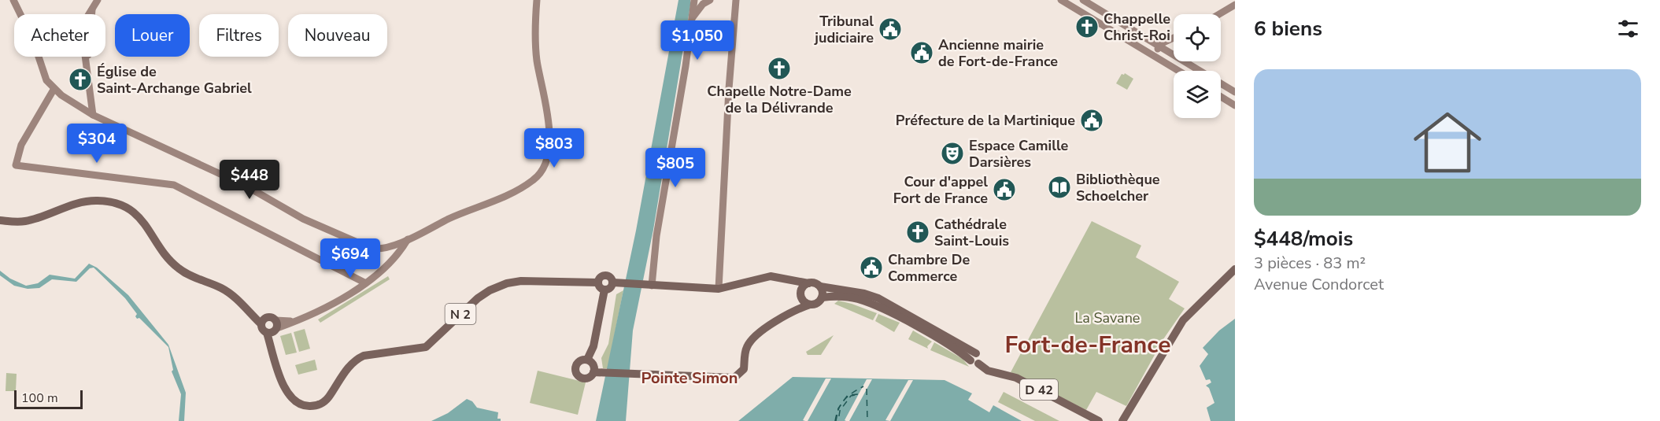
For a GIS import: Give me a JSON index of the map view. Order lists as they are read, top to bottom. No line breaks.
{"streets":{"main road":["N 2","D 42"]},"districts":["Fort-de-France","Pointe Simon"],"parks":["La Savane"],"places":{"church":["Chappelle Christ-Roi","Chapelle Notre-Dame de la Délivrande","Église de Saint-Archange Gabriel","Cathédrale Saint-Louis"],"public building":["Tribunal judiciaire","Ancienne mairie de Fort-de-France","Préfecture de la Martinique","Cour d'appel Fort de France","Chambre De Commerce"],"theatre":["Espace Camille Darsières"],"library":["Bibliothèque Schoelcher"]},"scale_bar":"100 m","page":{"heading":"6 biens","chip":["Acheter","Louer","Filtres","Nouveau"],"price":["$1,050","$304","$803","$805","$448","$694"],"list":[{"name":"$448/mois","note":"3 pièces · 83 m² · Avenue Condorcet"}],"scale":"100 m"}}
